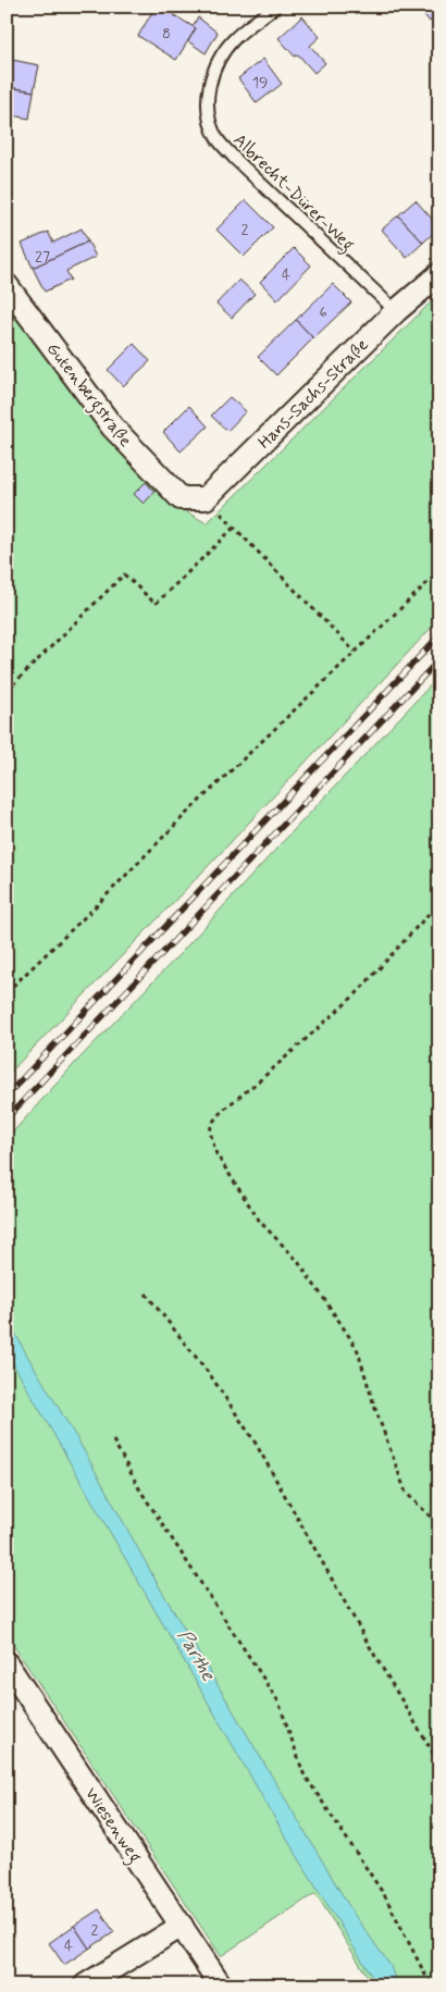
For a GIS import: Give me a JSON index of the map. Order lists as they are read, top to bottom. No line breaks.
{"streets":{"street":["Hans-Sachs-Straße","Gutenbergstraße","Wiesenweg"],"lane":["Albrecht-Dürer-Weg"]},"crossings":[["Albrecht-Dürer-Weg","Hans-Sachs-Straße"],["Hans-Sachs-Straße","Gutenbergstraße"]],"water":["Parthe"],"house_numbers":["8","19","2","27","4","6","2","4"]}
